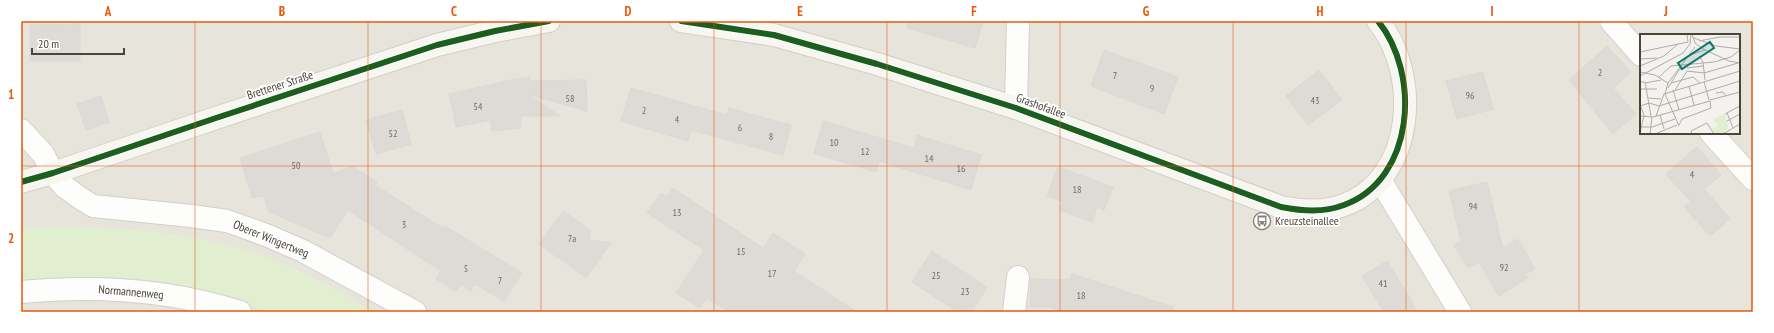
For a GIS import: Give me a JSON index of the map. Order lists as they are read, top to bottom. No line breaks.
{"streets":{"street":["Brettener Straße","Grashofallee","Oberer Wingertweg","Normannenweg"]},"crossings":[["Brettener Straße","Oberer Wingertweg"]],"places":{"bus stop":["Kreuzsteinallee"]},"house_numbers":["2","7","9","96","58","43","54","2","4","6","52","8","10","12","14","50","16","4","18","94","13","3","7a","15","92","5","17","25","7","41","23","18"],"scale_bar":"20 m","grid":{"columns":["A","B","C","D","E","F","G","H","I","J"],"rows":["1","2"]}}
